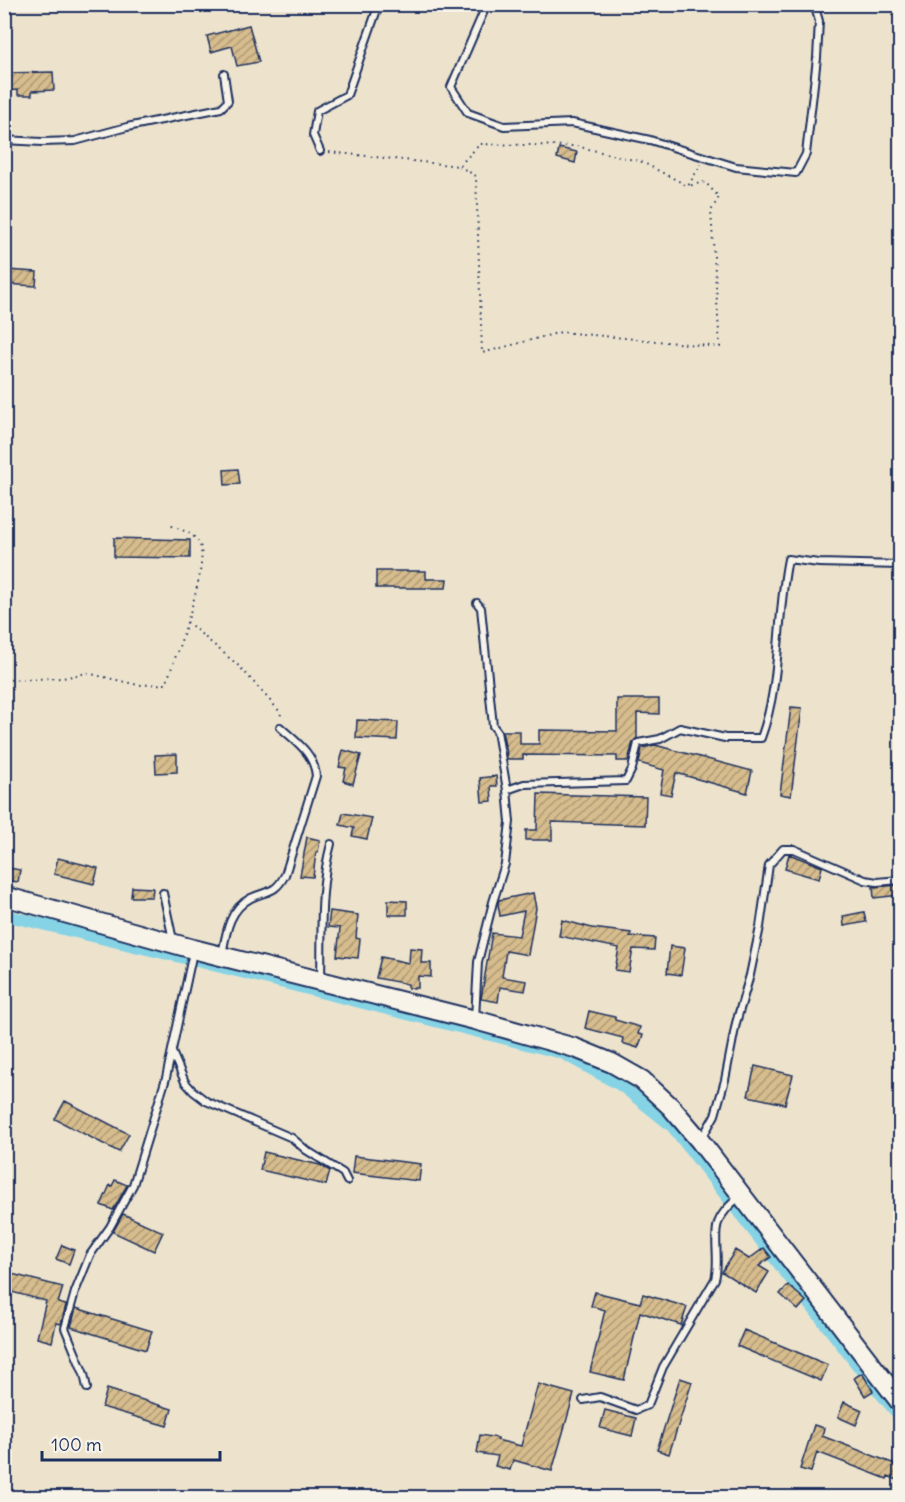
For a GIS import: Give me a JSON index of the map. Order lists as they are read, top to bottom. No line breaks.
{"scale_bar":"100 m"}
